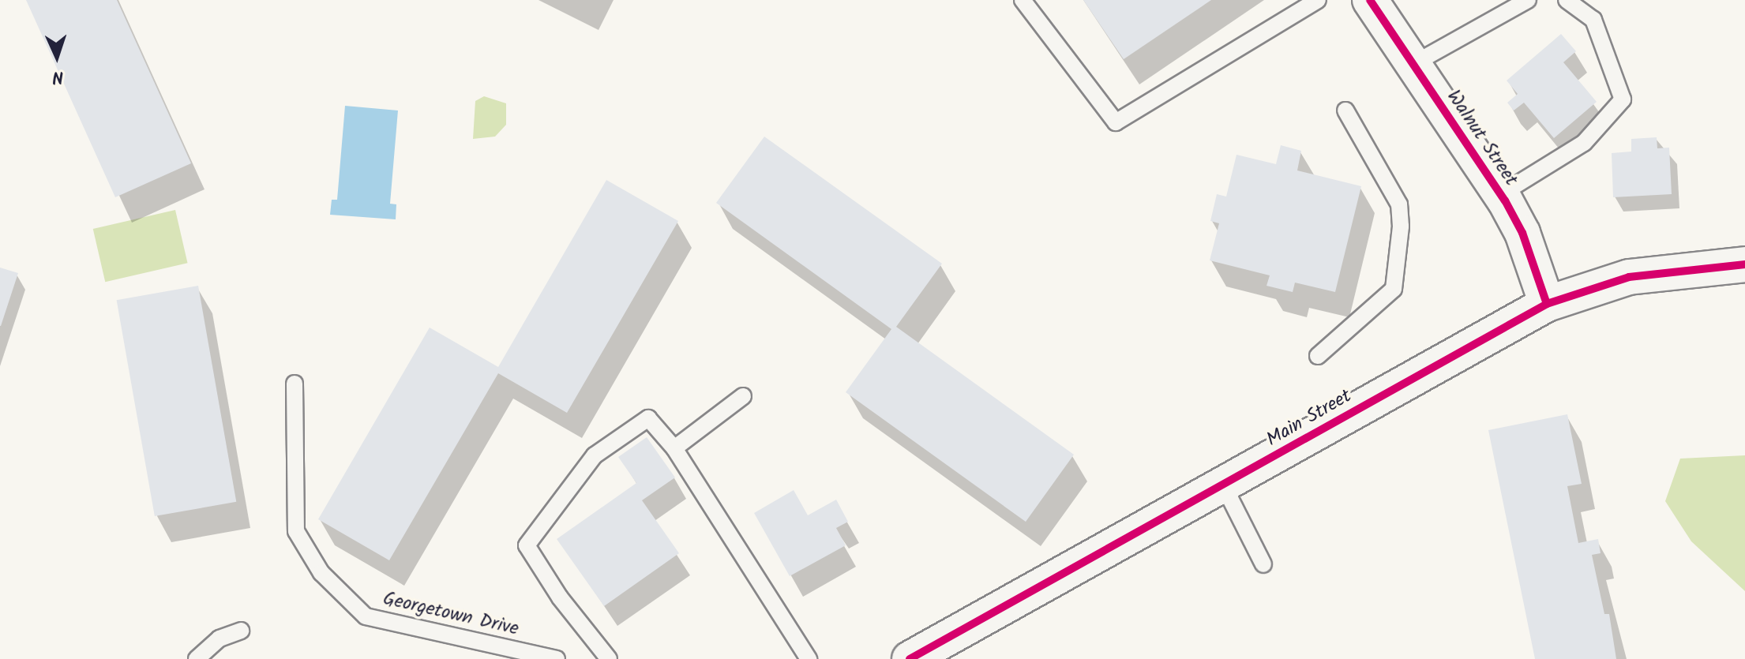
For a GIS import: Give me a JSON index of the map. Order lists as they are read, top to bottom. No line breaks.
{"streets":{"street":["Walnut Street","Main Street"],"lane":["Georgetown Drive"]},"crossings":[["Walnut Street","Main Street"]],"north":"bottom"}
